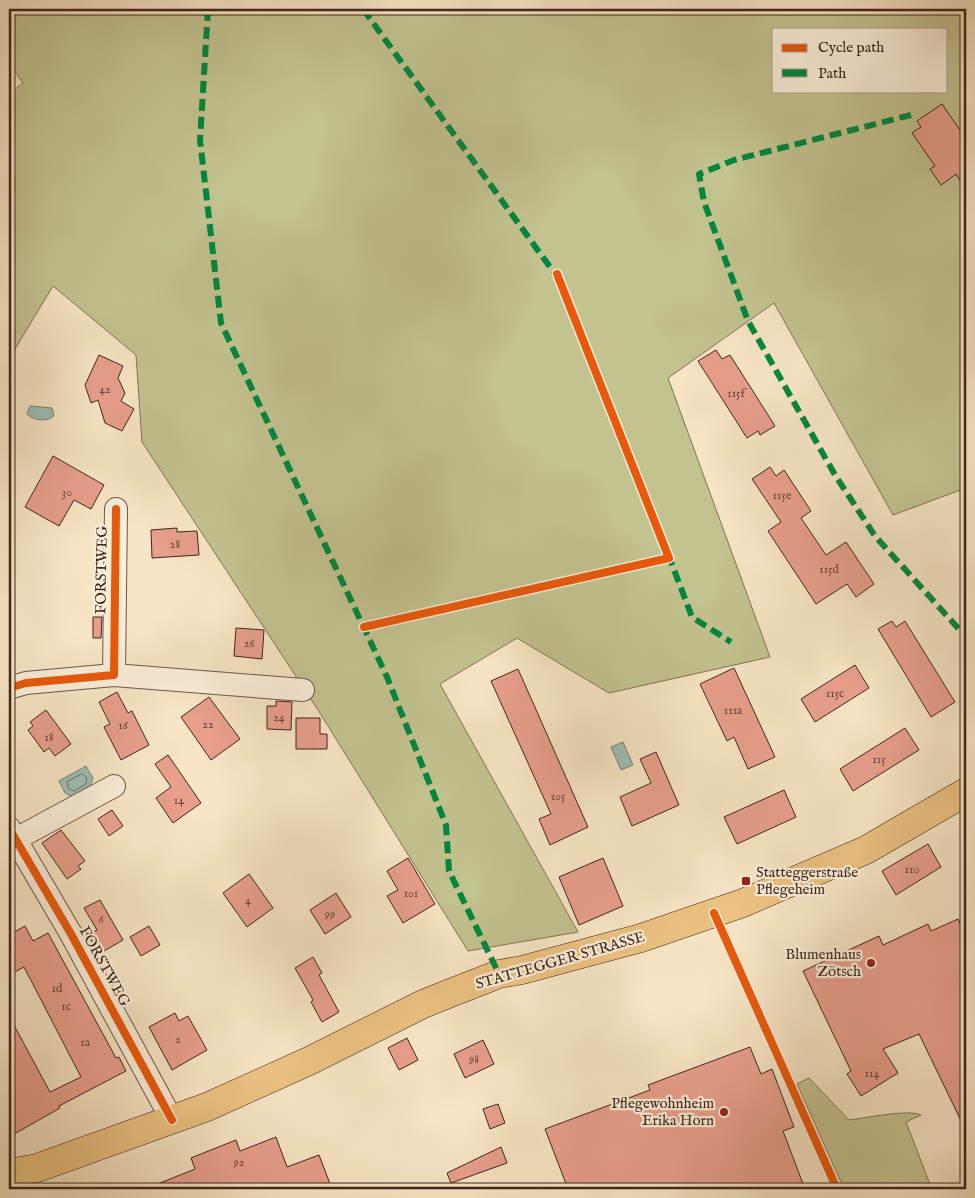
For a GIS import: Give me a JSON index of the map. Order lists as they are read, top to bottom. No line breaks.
{"streets":{"main road":["STATTEGGER STRASSE"],"street":["FORSTWEG"]},"crossings":[["FORSTWEG","STATTEGGER STRASSE"]],"places":{"transit":["Statteggerstraße Pflegeheim"],"other":["Blumenhaus Zötsch","Pflegewohnheim Erika Horn"]},"house_numbers":["42","115f","30","115e","28","115d","26","115c","111a","24","22","16","18","115","105","14","110","101","4","99","6","1d","1c","2","1a","98","114","92"],"legend":["Cycle path","Path"]}
